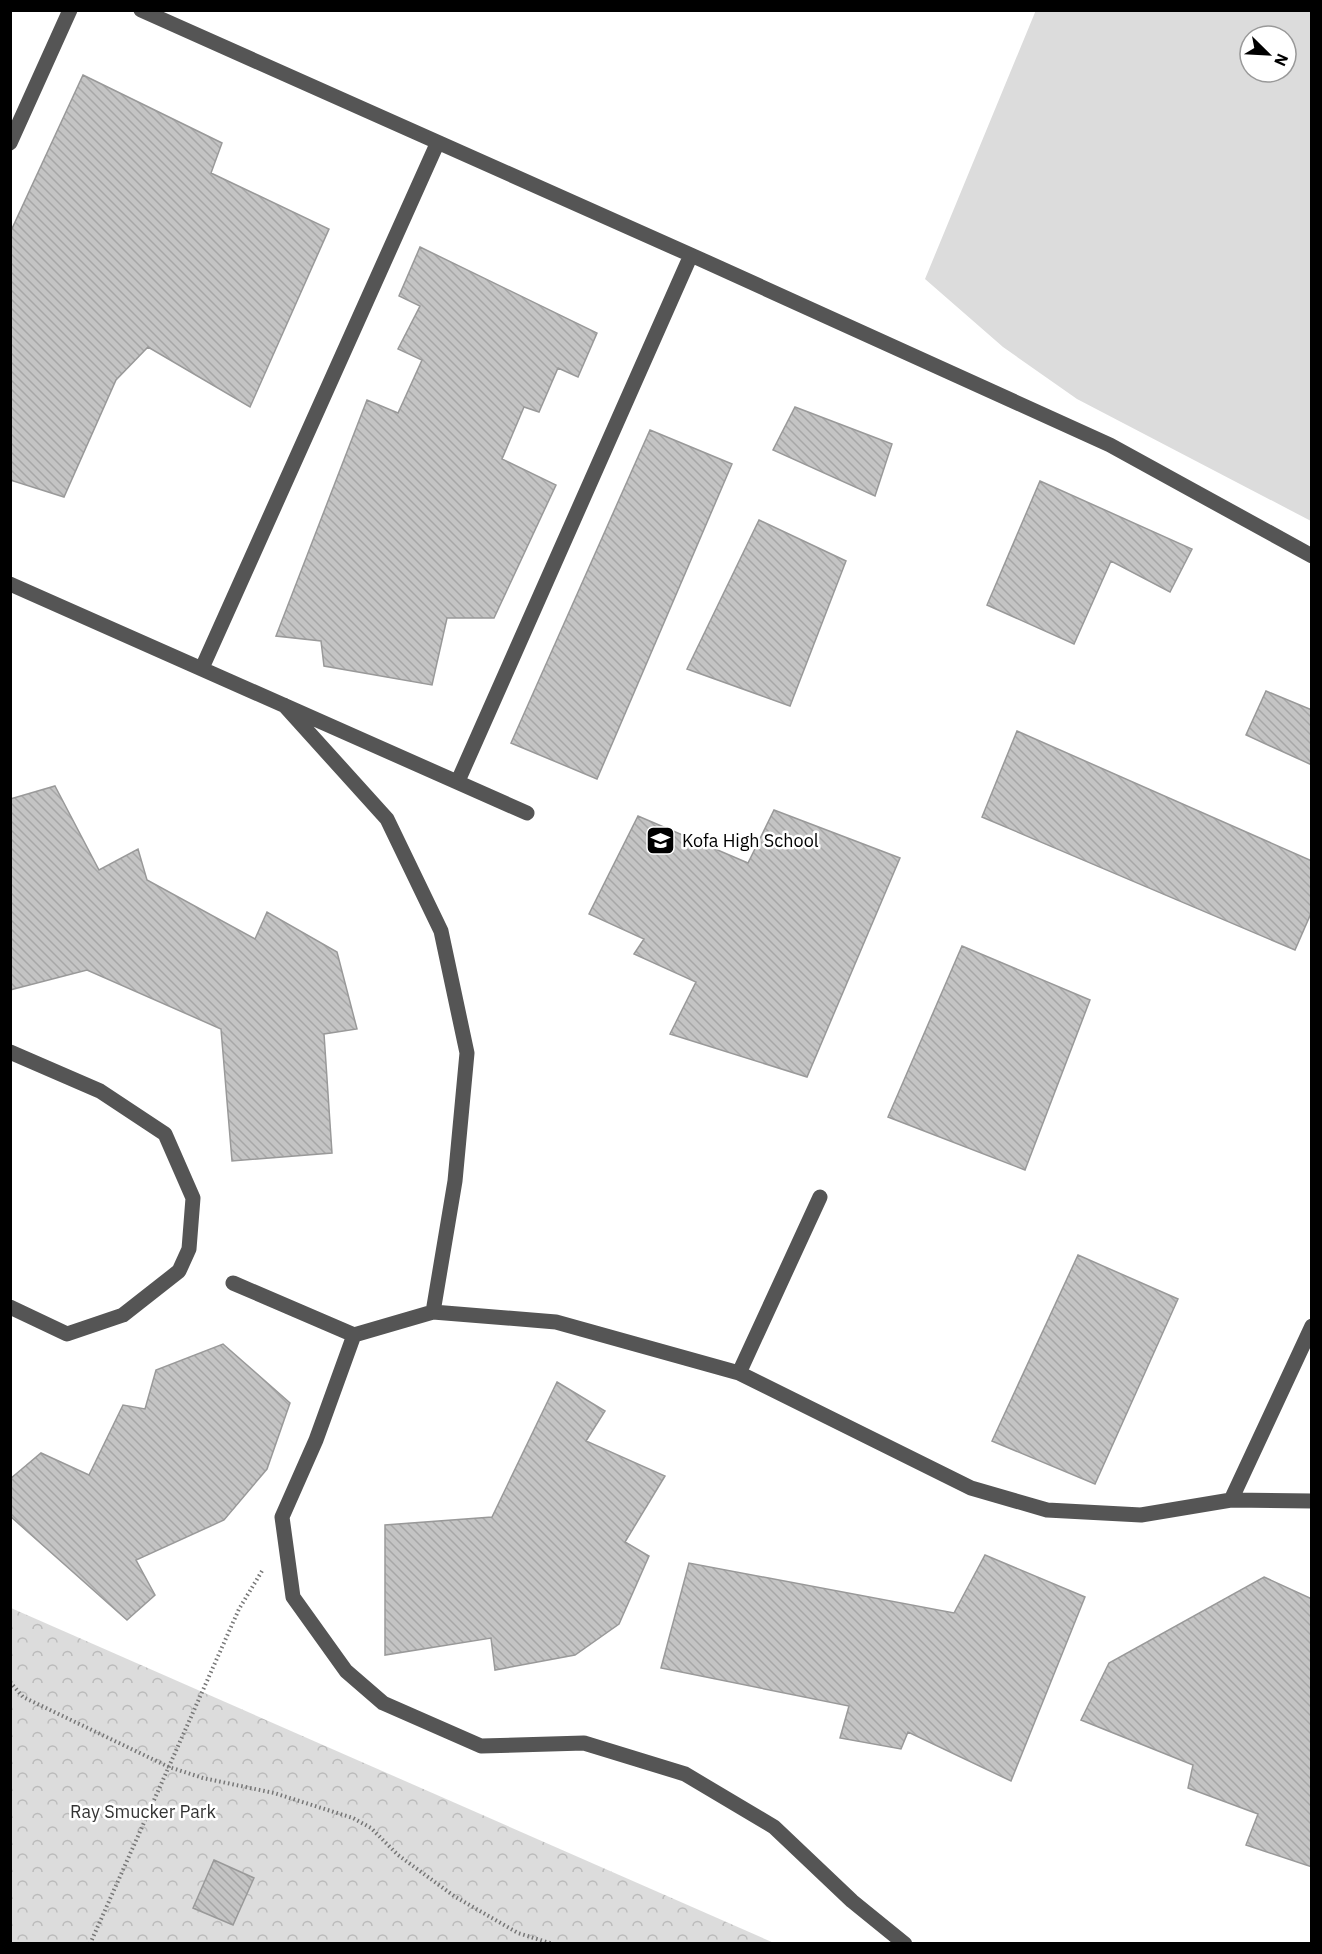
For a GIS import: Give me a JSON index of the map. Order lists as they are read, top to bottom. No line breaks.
{"parks":["Ray Smucker Park"],"places":{"school or university":["Kofa High School"]},"north":"bottom right"}
